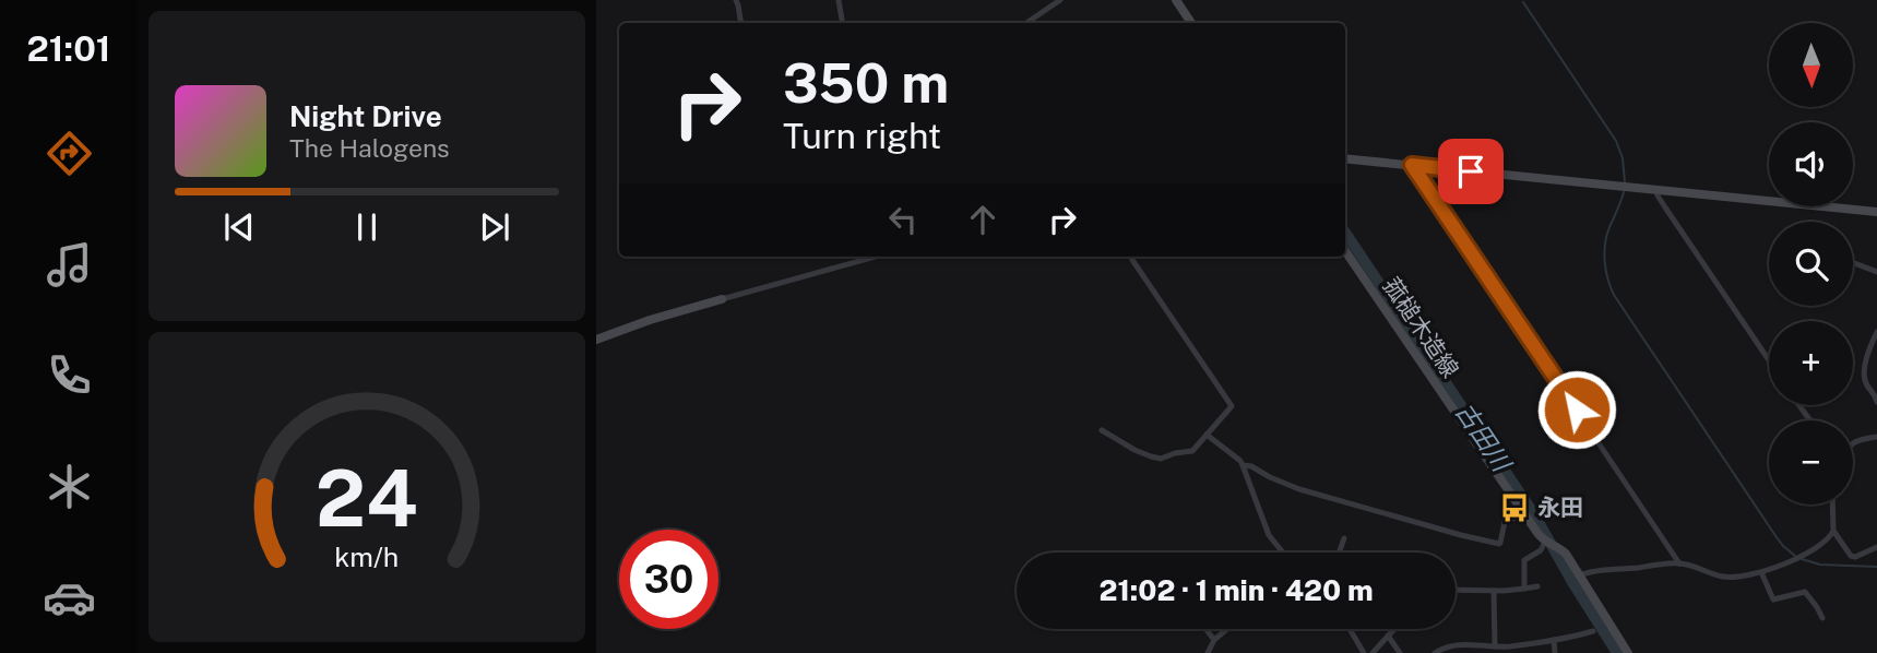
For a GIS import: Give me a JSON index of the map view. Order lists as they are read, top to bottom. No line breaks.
{"streets":{"street":["菰槌木造線"]},"water":["古田川"],"places":{"bus stop":["永田"]},"north":"bottom","page":{"tabs":"21:01","map_buttons":["+","−"],"turn":["350 m","Turn right"],"song":["Night Drive","The Halogens"],"limit":"30","trip":"21:02 · 1 min · 420 m","gauge":["24","km/h"]}}
